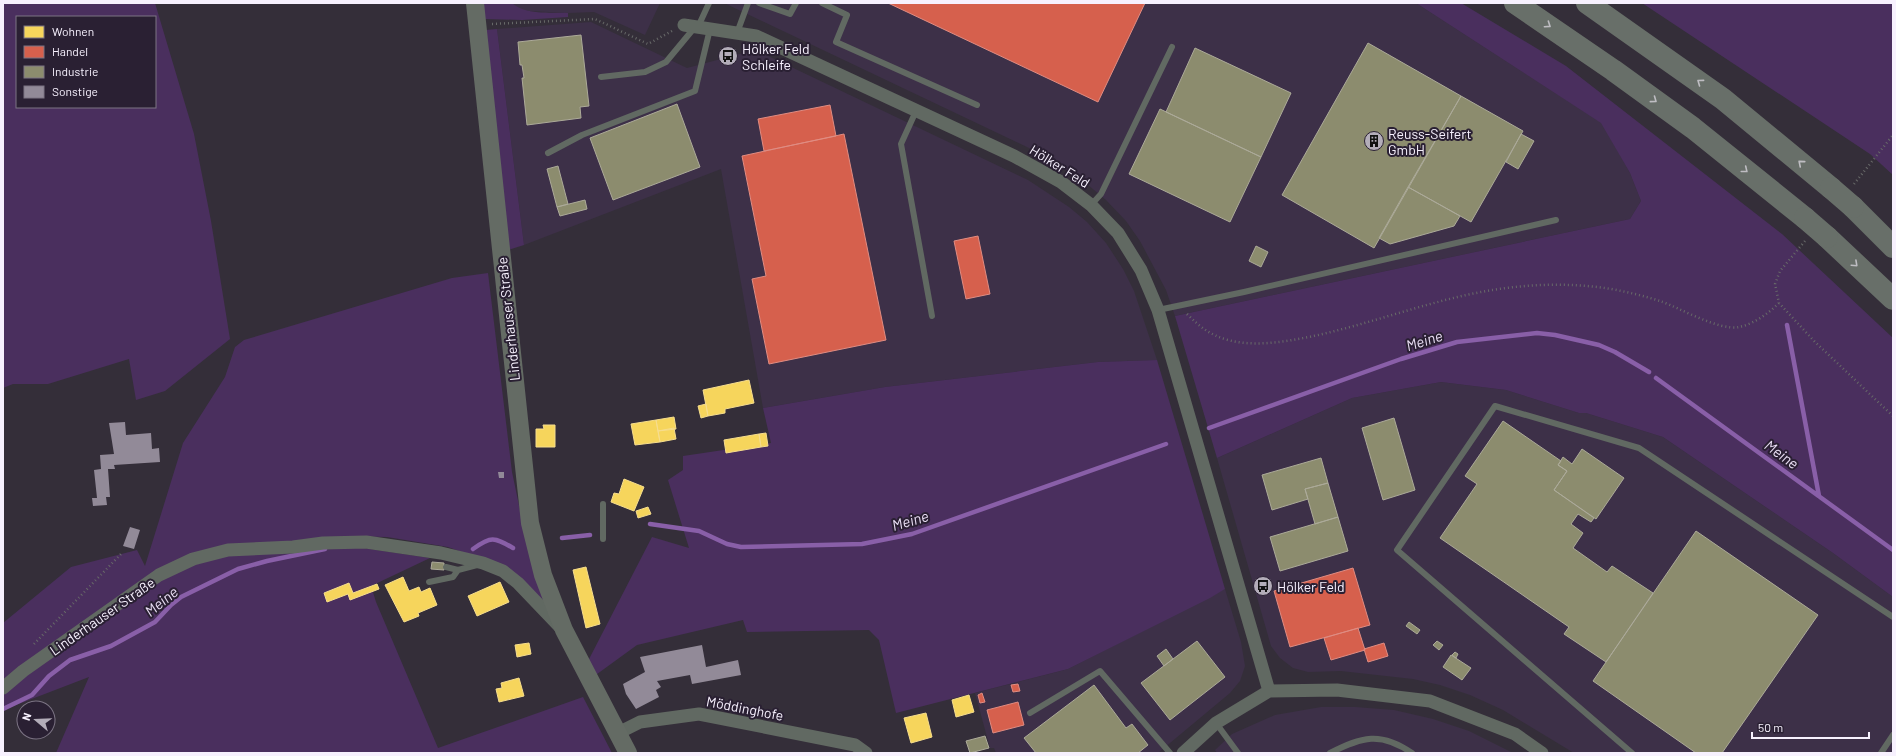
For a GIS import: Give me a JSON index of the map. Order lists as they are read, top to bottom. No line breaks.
{"streets":{"main road":["Linderhauser Straße"],"street":["Hölker Feld","Möddinghofe"]},"crossings":[["Linderhauser Straße","Möddinghofe"]],"water":["Meine"],"places":{"bus stop":["Hölker Feld Schleife","Hölker Feld"],"building":["Reuss-Seifert GmbH"]},"legend":["Wohnen","Handel","Industrie","Sonstige"],"scale_bar":"50 m","north":"left"}
